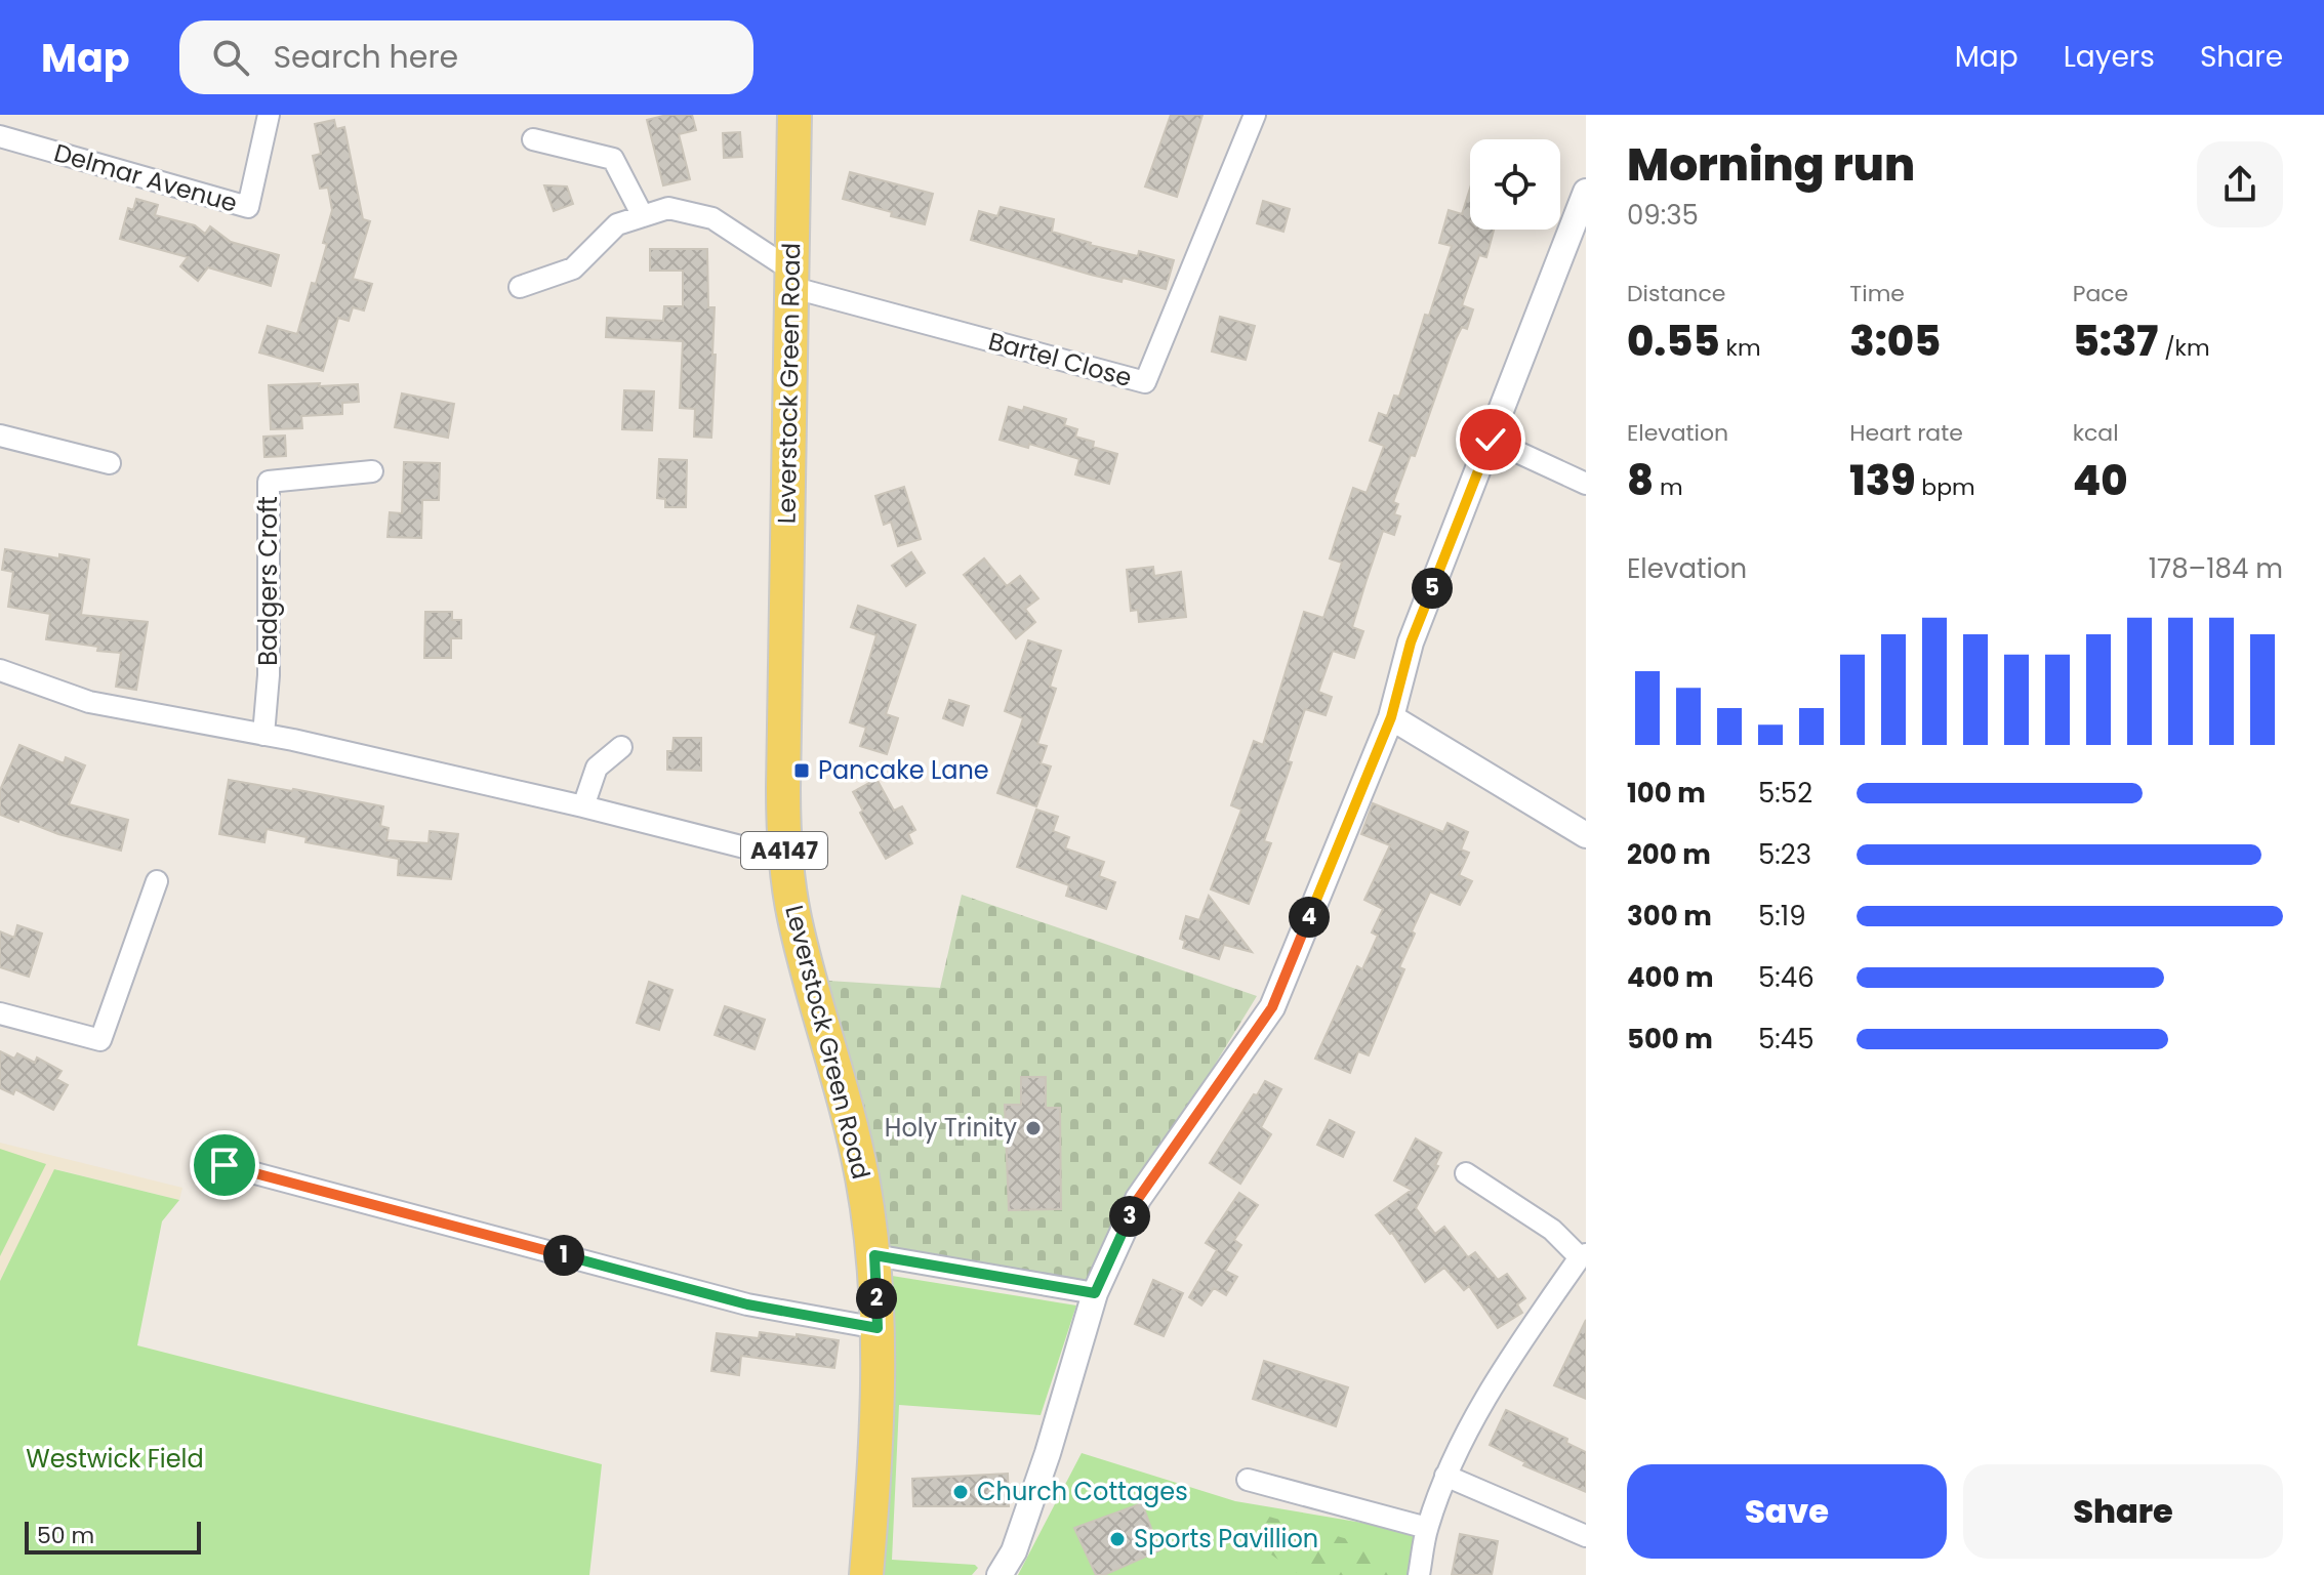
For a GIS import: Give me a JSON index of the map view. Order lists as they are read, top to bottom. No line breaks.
{"streets":{"main road":["Leverstock Green Road","A4147"],"street":["Delmar Avenue","Bartel Close","Badgers Croft"]},"crossings":[["Bartel Close","Leverstock Green Road"]],"parks":["Westwick Field"],"places":{"transit":["Pancake Lane"],"other":["Holy Trinity","Church Cottages","Sports Pavillion"]},"scale_bar":"50 m","page":{"header":"Map","search":"Search here","nav":["Map","Layers","Share"],"heading":["Morning run","09:35"],"stats":[["Distance","0.55 km"],["Time","3:05"],["Pace","5:37 /km"],["Elevation","8 m"],["Heart rate","139 bpm"],["kcal","40"]],"chart":["Elevation","178–184 m"],"pins":["5","4","3","1","2"],"list":[{"name":"100 m","note":"5:52"},{"name":"200 m","note":"5:23"},{"name":"300 m","note":"5:19"},{"name":"400 m","note":"5:46"},{"name":"500 m","note":"5:45"}],"buttons":["Save","Share"],"scale":"50 m"}}
